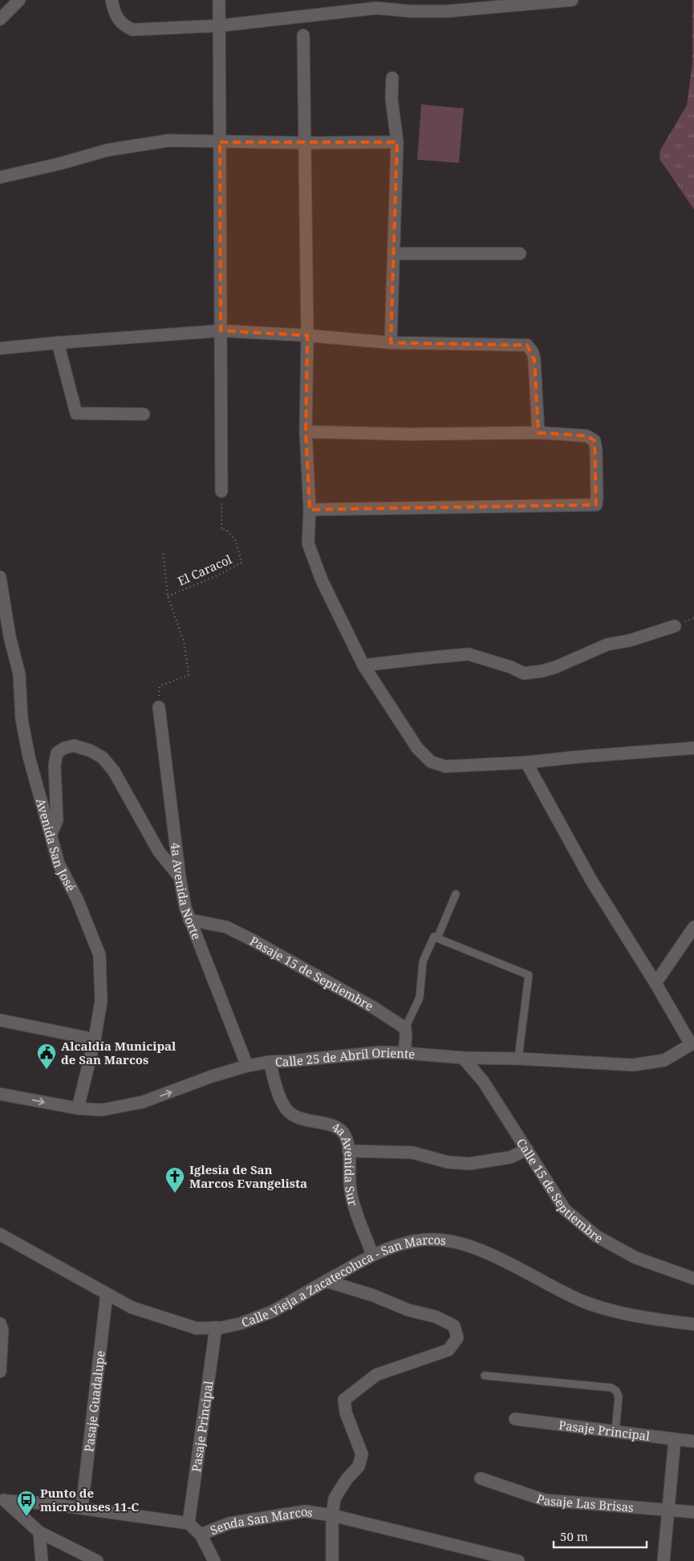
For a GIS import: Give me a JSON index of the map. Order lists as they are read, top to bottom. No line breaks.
{"streets":{"street":["Avenida San José","4a Avenida Norte","Pasaje 15 de Septiembre","Calle 25 de Abril Oriente","4a Avenida Sur","Calle 15 de Septiembre","Calle Vieja a Zacatecoluca - San Marcos","Pasaje Guadalupe","Pasaje Principal","Pasaje Las Brisas","Senda San Marcos"],"path":["El Caracol"]},"crossings":[["El Caracol","4a Avenida Norte"],["Avenida San José","Calle 25 de Abril Oriente"],["4a Avenida Norte","Pasaje 15 de Septiembre"],["4a Avenida Norte","Calle 25 de Abril Oriente"],["Calle 25 de Abril Oriente","4a Avenida Sur"],["Calle 25 de Abril Oriente","Calle 15 de Septiembre"],["4a Avenida Sur","Calle Vieja a Zacatecoluca - San Marcos"],["Calle Vieja a Zacatecoluca - San Marcos","Pasaje Guadalupe"],["Calle Vieja a Zacatecoluca - San Marcos","Pasaje Principal"],["Pasaje Principal","Senda San Marcos"]],"places":{"public building":["Alcaldía Municipal de San Marcos"],"church":["Iglesia de San Marcos Evangelista"],"bus stop":["Punto de microbuses 11-C"]},"scale_bar":"50 m"}
